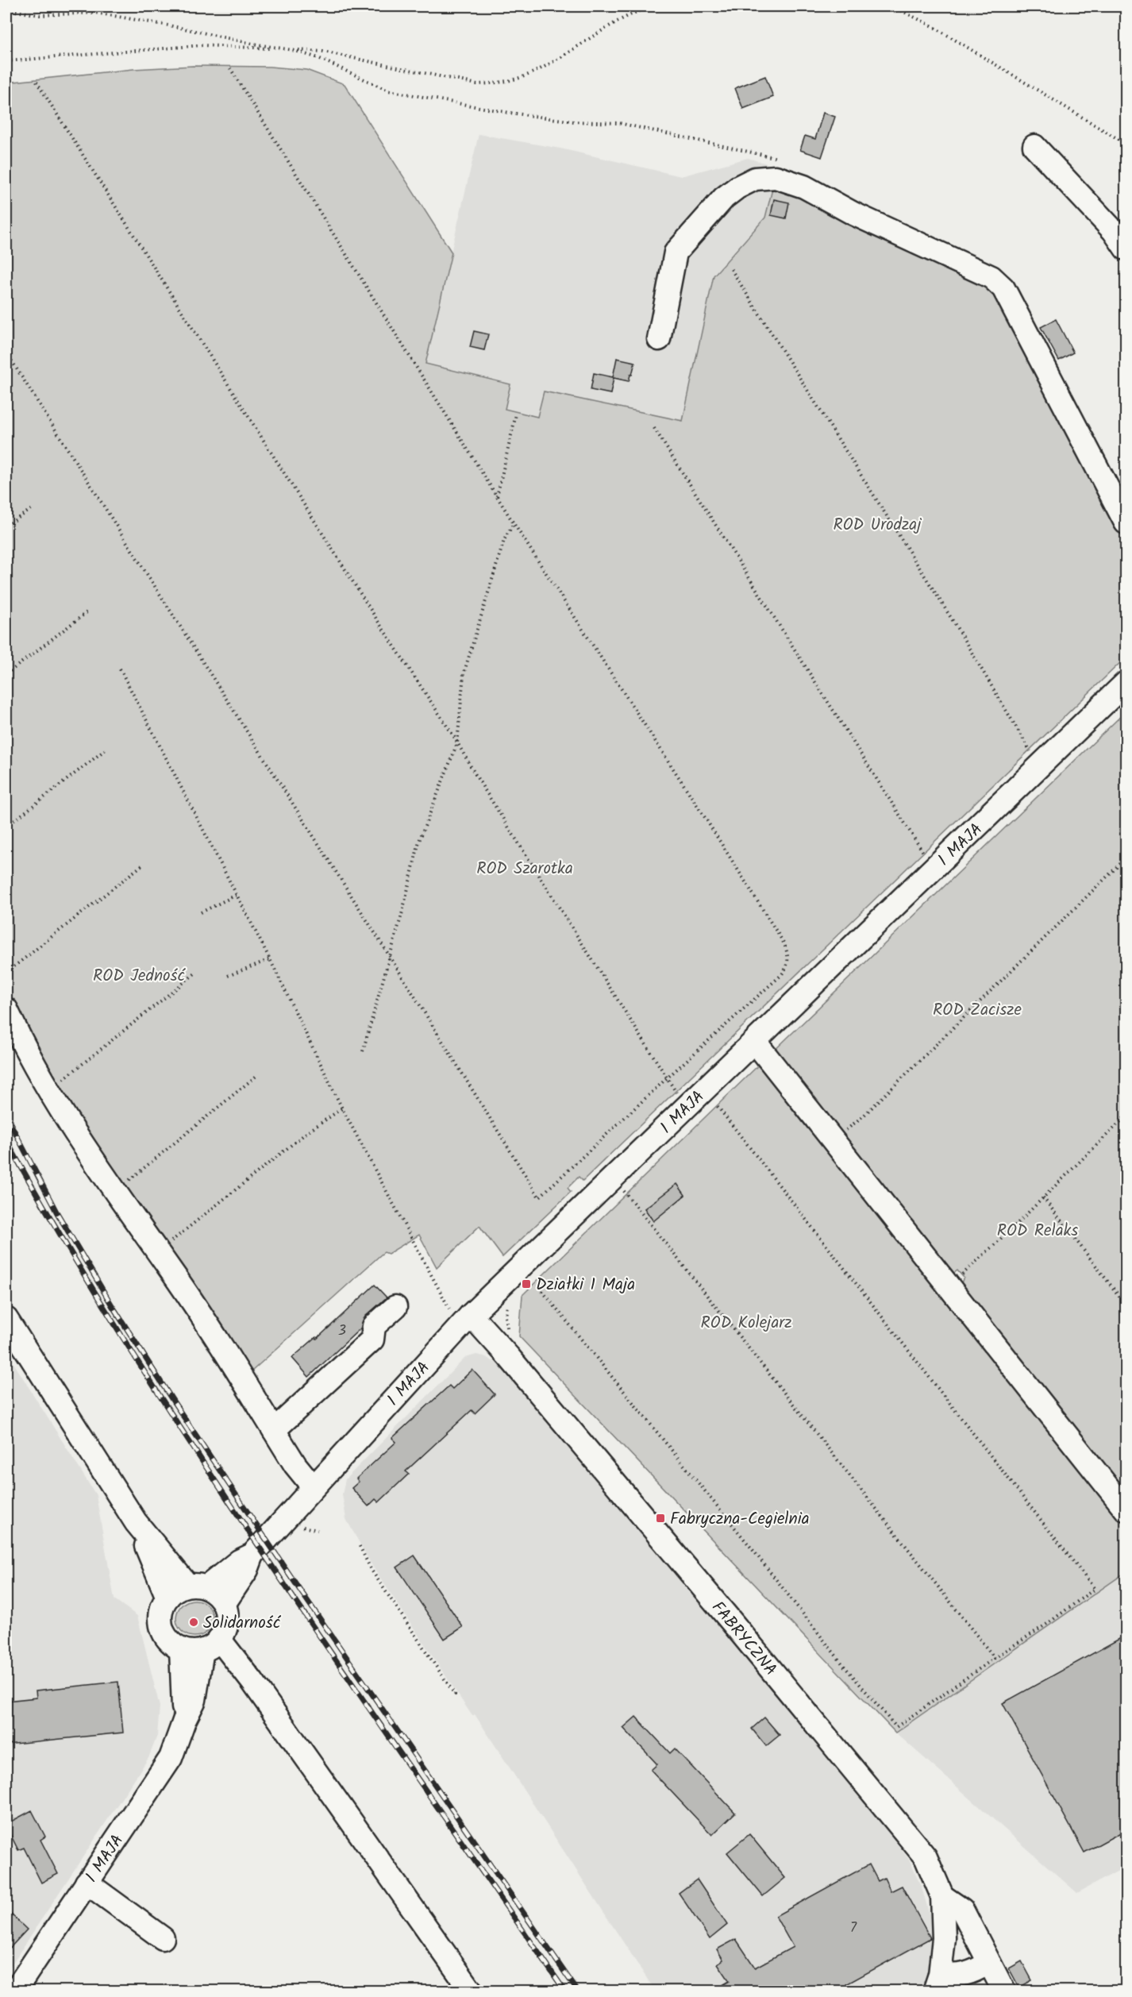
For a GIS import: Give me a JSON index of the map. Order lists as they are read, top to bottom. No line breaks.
{"streets":{"street":["1 MAJA","FABRYCZNA"]},"crossings":[["1 MAJA","FABRYCZNA"]],"parks":["ROD Urodzaj","ROD Szarotka","ROD Jedność","ROD Zacisze","ROD Relaks","ROD Kolejarz"],"places":{"transit":["Działki 1 Maja","Fabryczna-Cegielnia"],"other":["Solidarność"]},"house_numbers":["3","7"]}
